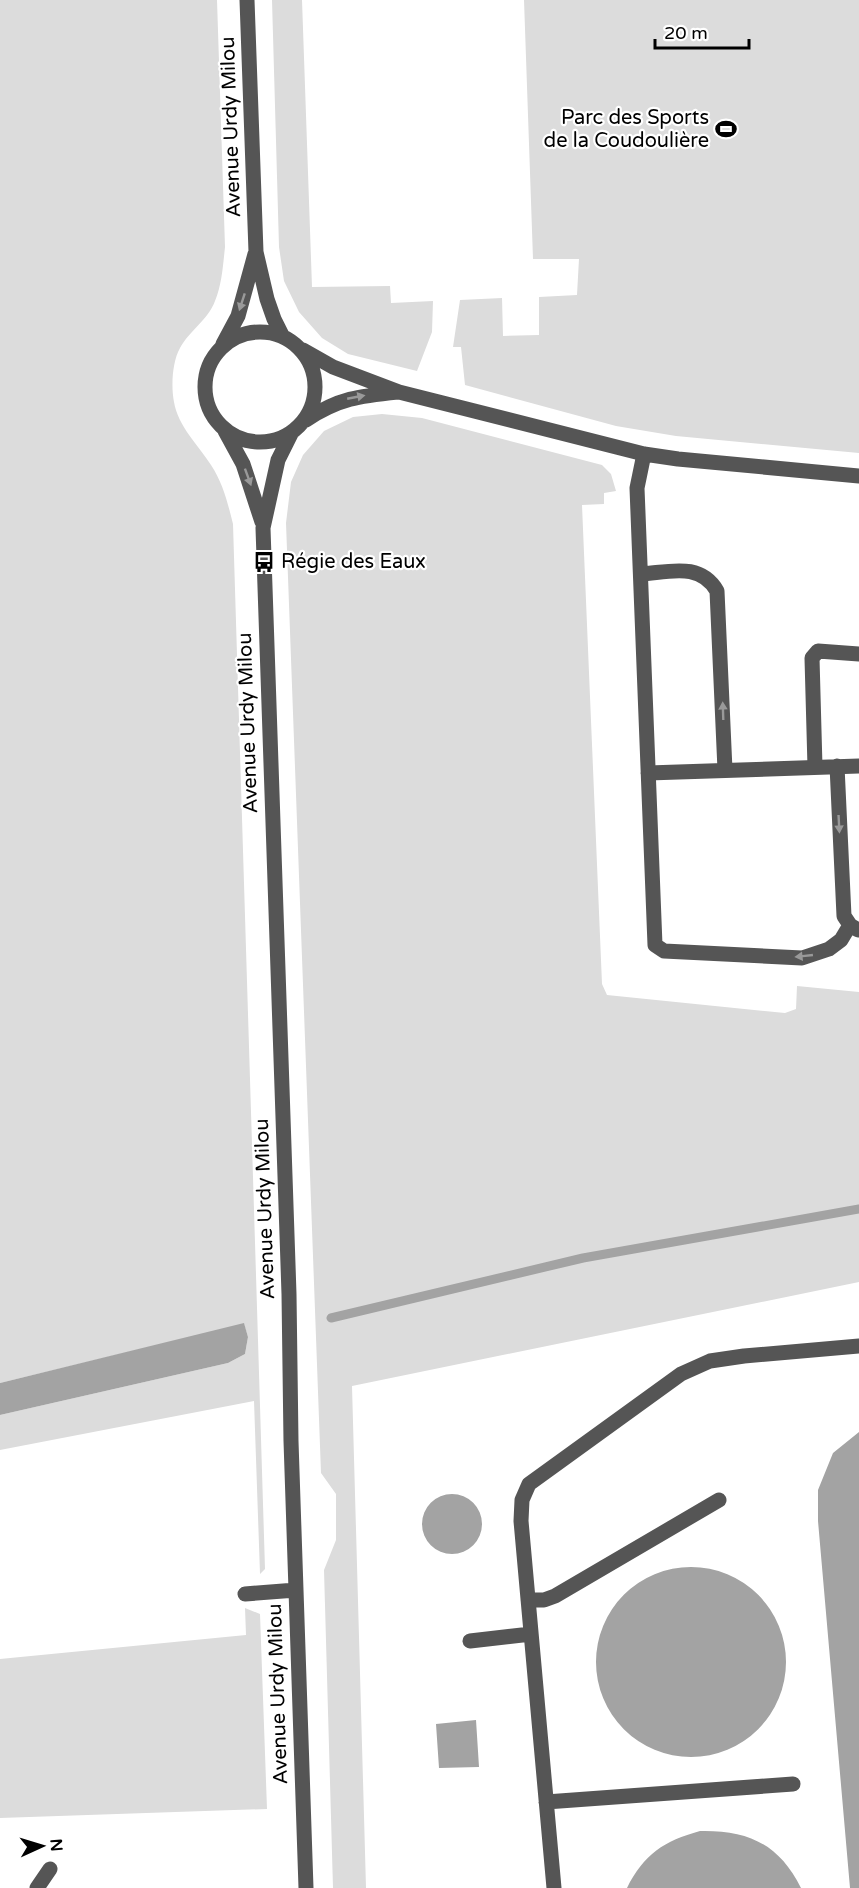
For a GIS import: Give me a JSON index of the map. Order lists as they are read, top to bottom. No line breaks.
{"streets":{"street":["Avenue Urdy Milou"]},"places":{"sports":["Parc des Sports de la Coudoulière"],"bus stop":["Régie des Eaux"]},"scale_bar":"20 m","north":"right"}
